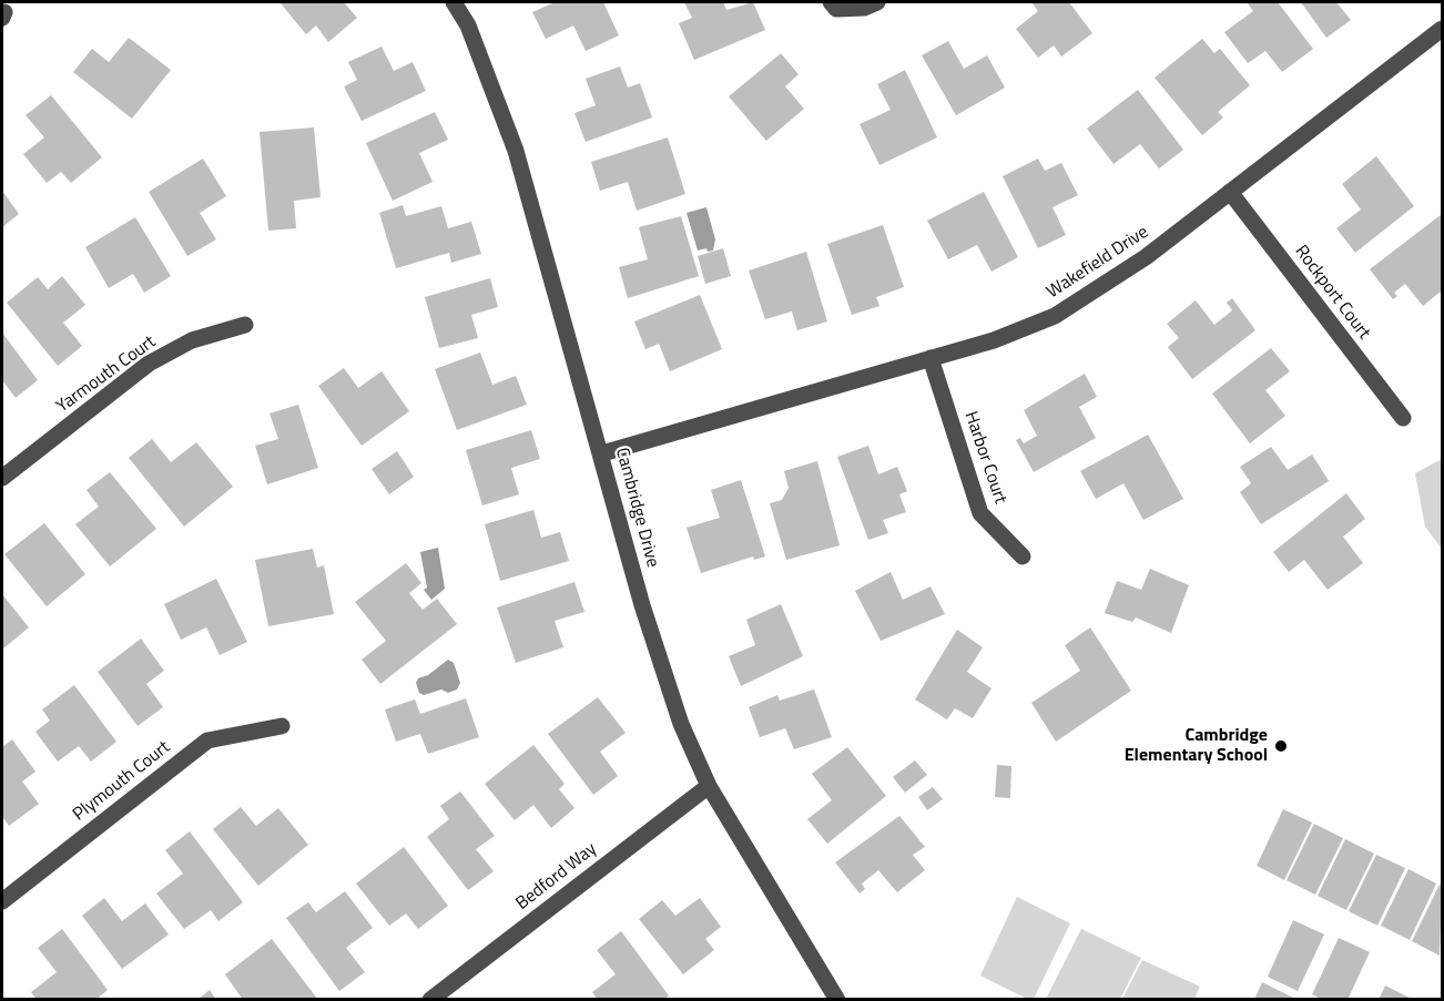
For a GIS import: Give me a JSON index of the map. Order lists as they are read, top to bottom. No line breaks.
{"streets":{"street":["Wakefield Drive","Rockport Court","Yarmouth Court","Harbor Court","Cambridge Drive","Plymouth Court","Bedford Way"]},"crossings":[["Wakefield Drive","Rockport Court"],["Wakefield Drive","Harbor Court"],["Wakefield Drive","Cambridge Drive"],["Cambridge Drive","Bedford Way"]],"places":["Cambridge Elementary School"]}
